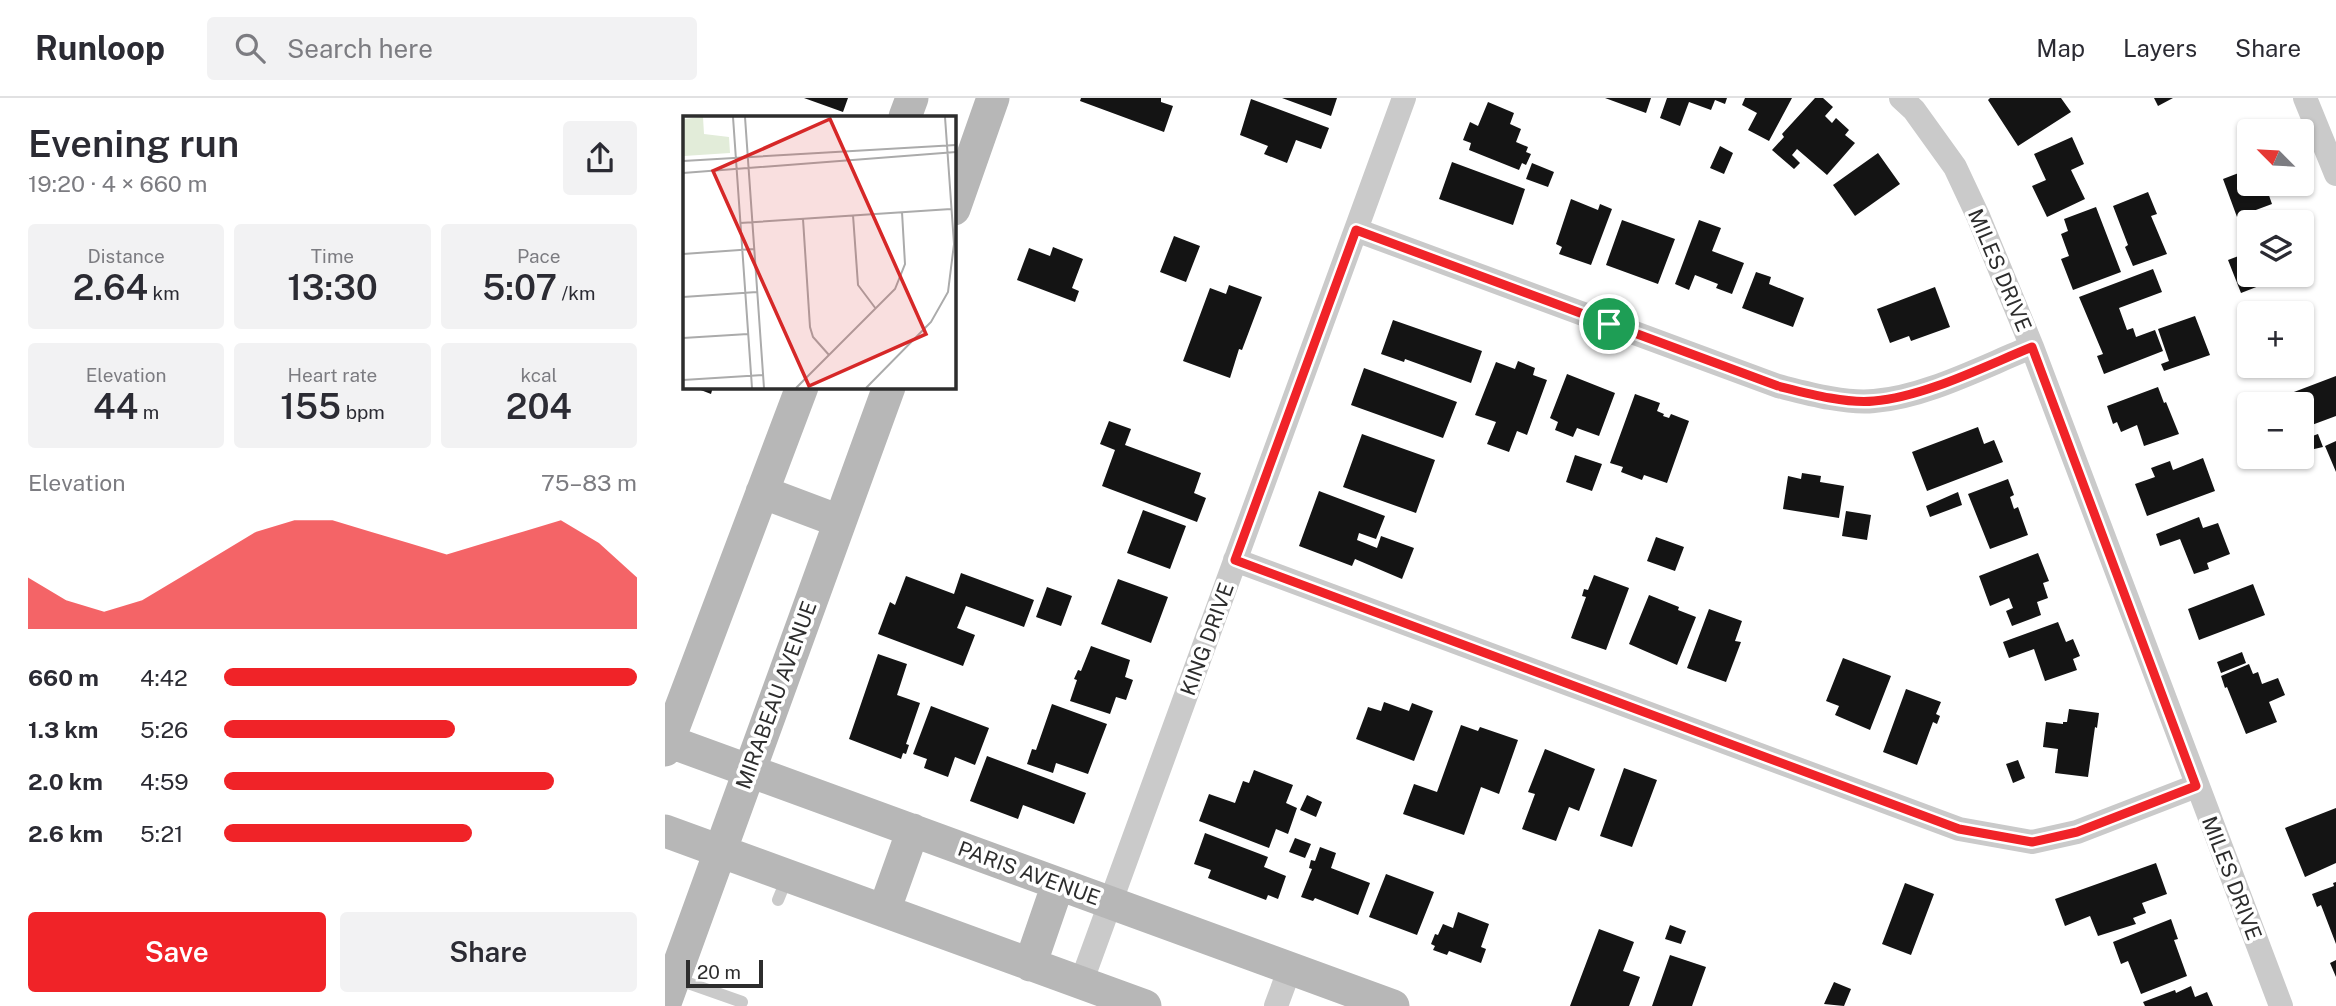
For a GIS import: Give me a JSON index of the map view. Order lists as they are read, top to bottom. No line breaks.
{"streets":{"street":["MILES DRIVE","KING DRIVE","MIRABEAU AVENUE","PARIS AVENUE"]},"crossings":[["KING DRIVE","PARIS AVENUE"],["MIRABEAU AVENUE","PARIS AVENUE"]],"scale_bar":"20 m","north":"top left","page":{"header":"Runloop","search":"Search here","nav":["Map","Layers","Share"],"heading":["Evening run","19:20 · 4 × 660 m"],"map_buttons":["+","−"],"stats":[["Distance","2.64 km"],["Time","13:30"],["Pace","5:07 /km"],["Elevation","44 m"],["Heart rate","155 bpm"],["kcal","204"]],"chart":["Elevation","75–83 m"],"list":[{"name":"660 m","note":"4:42"},{"name":"1.3 km","note":"5:26"},{"name":"2.0 km","note":"4:59"},{"name":"2.6 km","note":"5:21"}],"buttons":["Save","Share"],"scale":"20 m"}}
